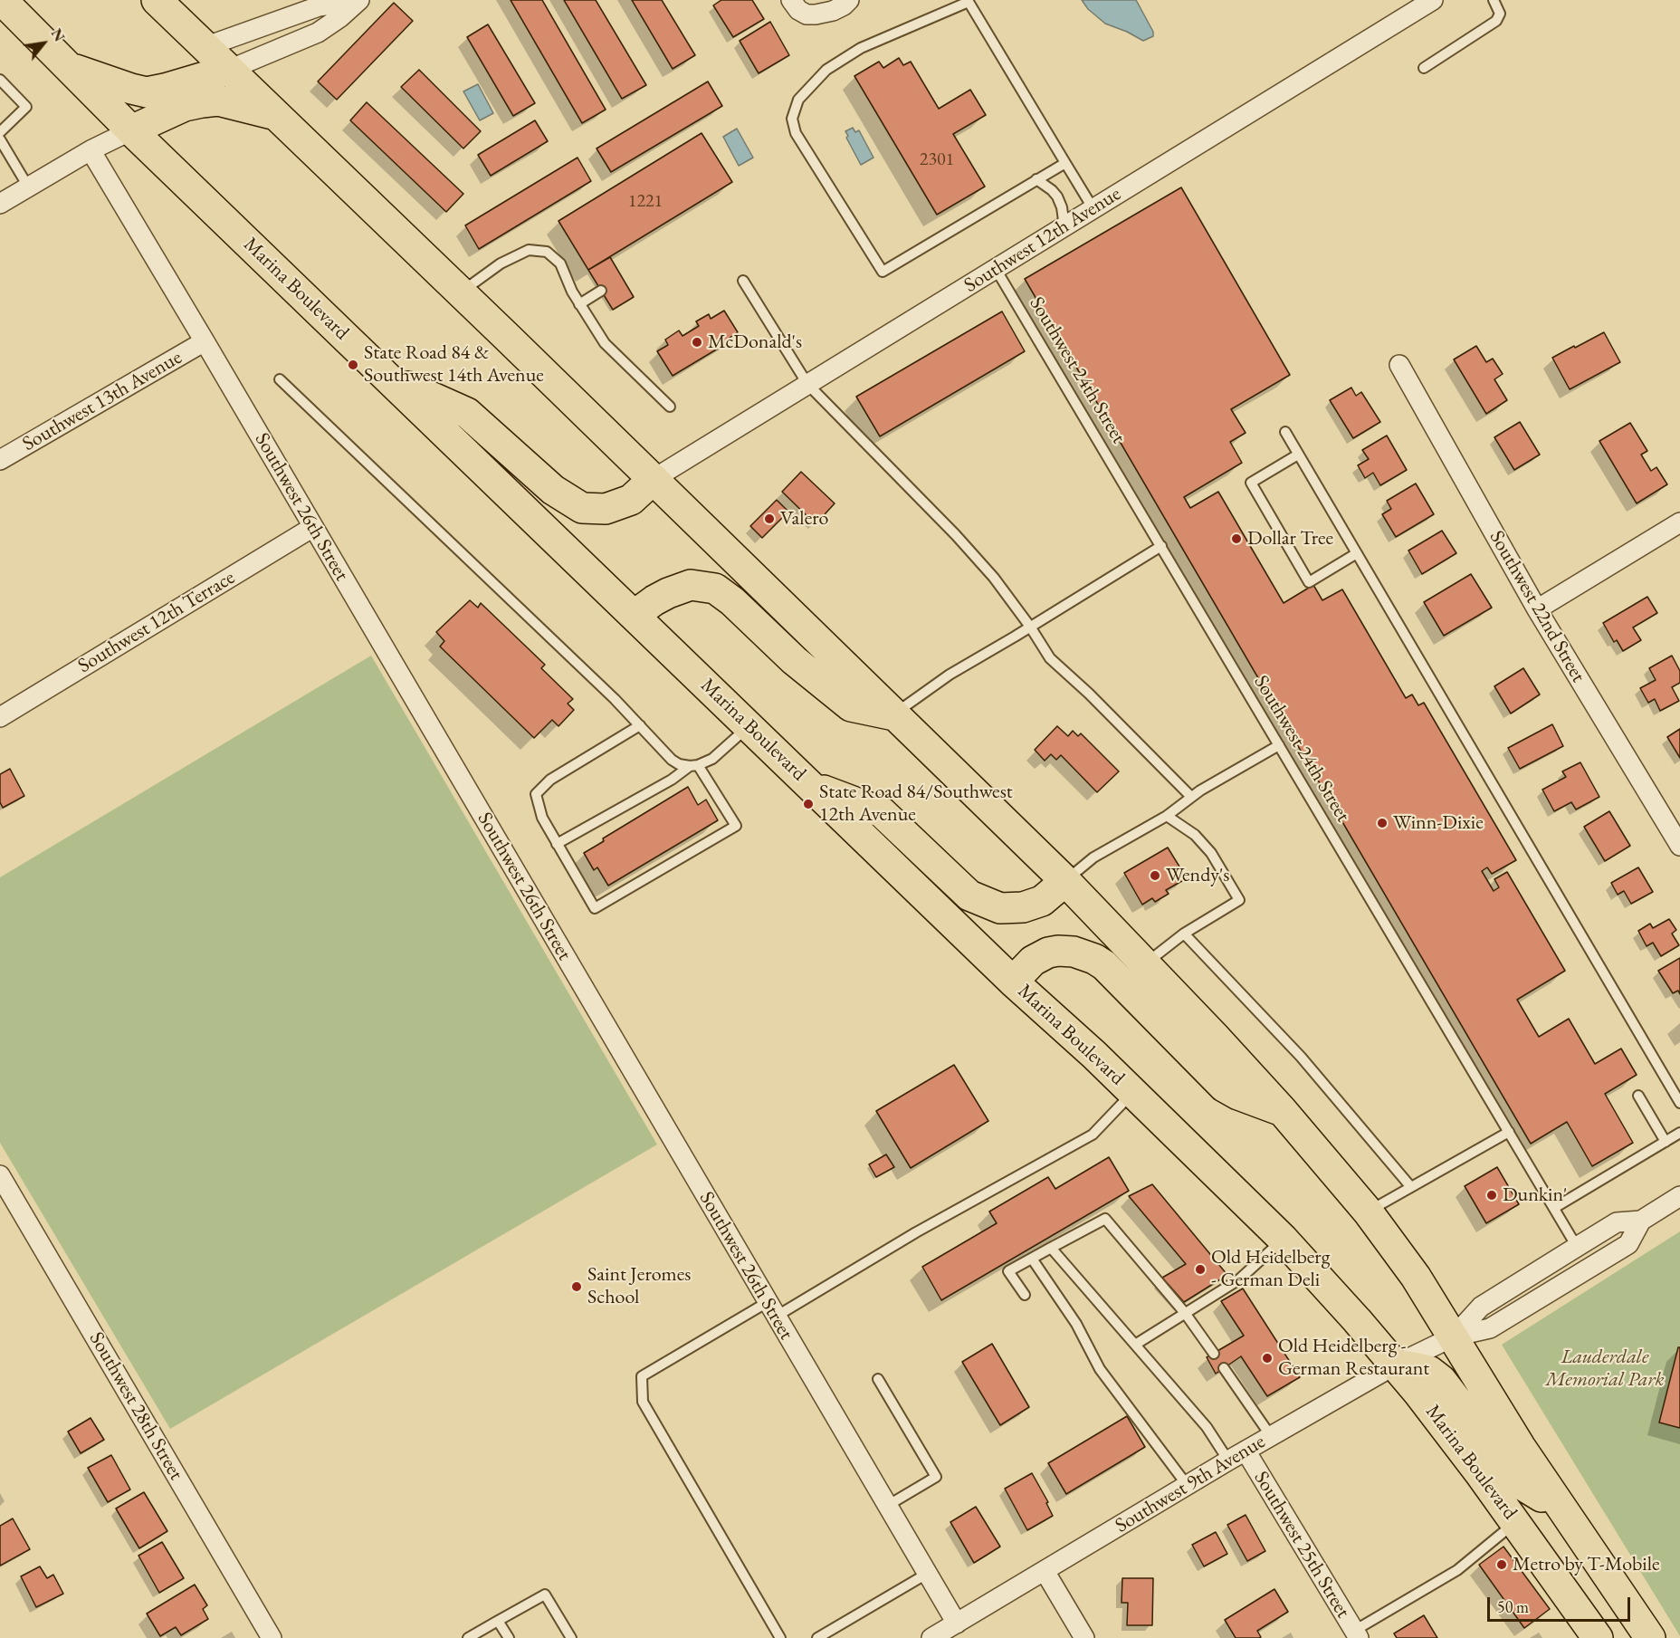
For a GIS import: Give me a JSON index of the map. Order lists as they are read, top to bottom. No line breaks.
{"streets":{"main road":["Marina Boulevard"],"street":["Southwest 12th Avenue","Southwest 13th Avenue","Southwest 26th Street","Southwest 22nd Street","Southwest 12th Terrace","Southwest 28th Street","Southwest 9th Avenue","Southwest 25th Street"],"lane":["Southwest 24th Street"]},"crossings":[["Southwest 12th Avenue","Southwest 24th Street"],["Marina Boulevard","Southwest 9th Avenue"],["Southwest 24th Street","Southwest 9th Avenue"],["Southwest 13th Avenue","Southwest 26th Street"],["Southwest 26th Street","Southwest 12th Terrace"],["Southwest 26th Street","Southwest 9th Avenue"],["Southwest 9th Avenue","Southwest 25th Street"]],"parks":["Lauderdale Memorial Park"],"places":["McDonald's","State Road 84 & Southwest 14th Avenue","Valero","Dollar Tree","State Road 84/Southwest 12th Avenue","Winn-Dixie","Wendy's","Dunkin'","Old Heidelberg - German Deli","Saint Jeromes School","Old Heidelberg - German Restaurant","Metro by T-Mobile"],"house_numbers":["2301","1221"],"scale_bar":"50 m","north":"top right"}
